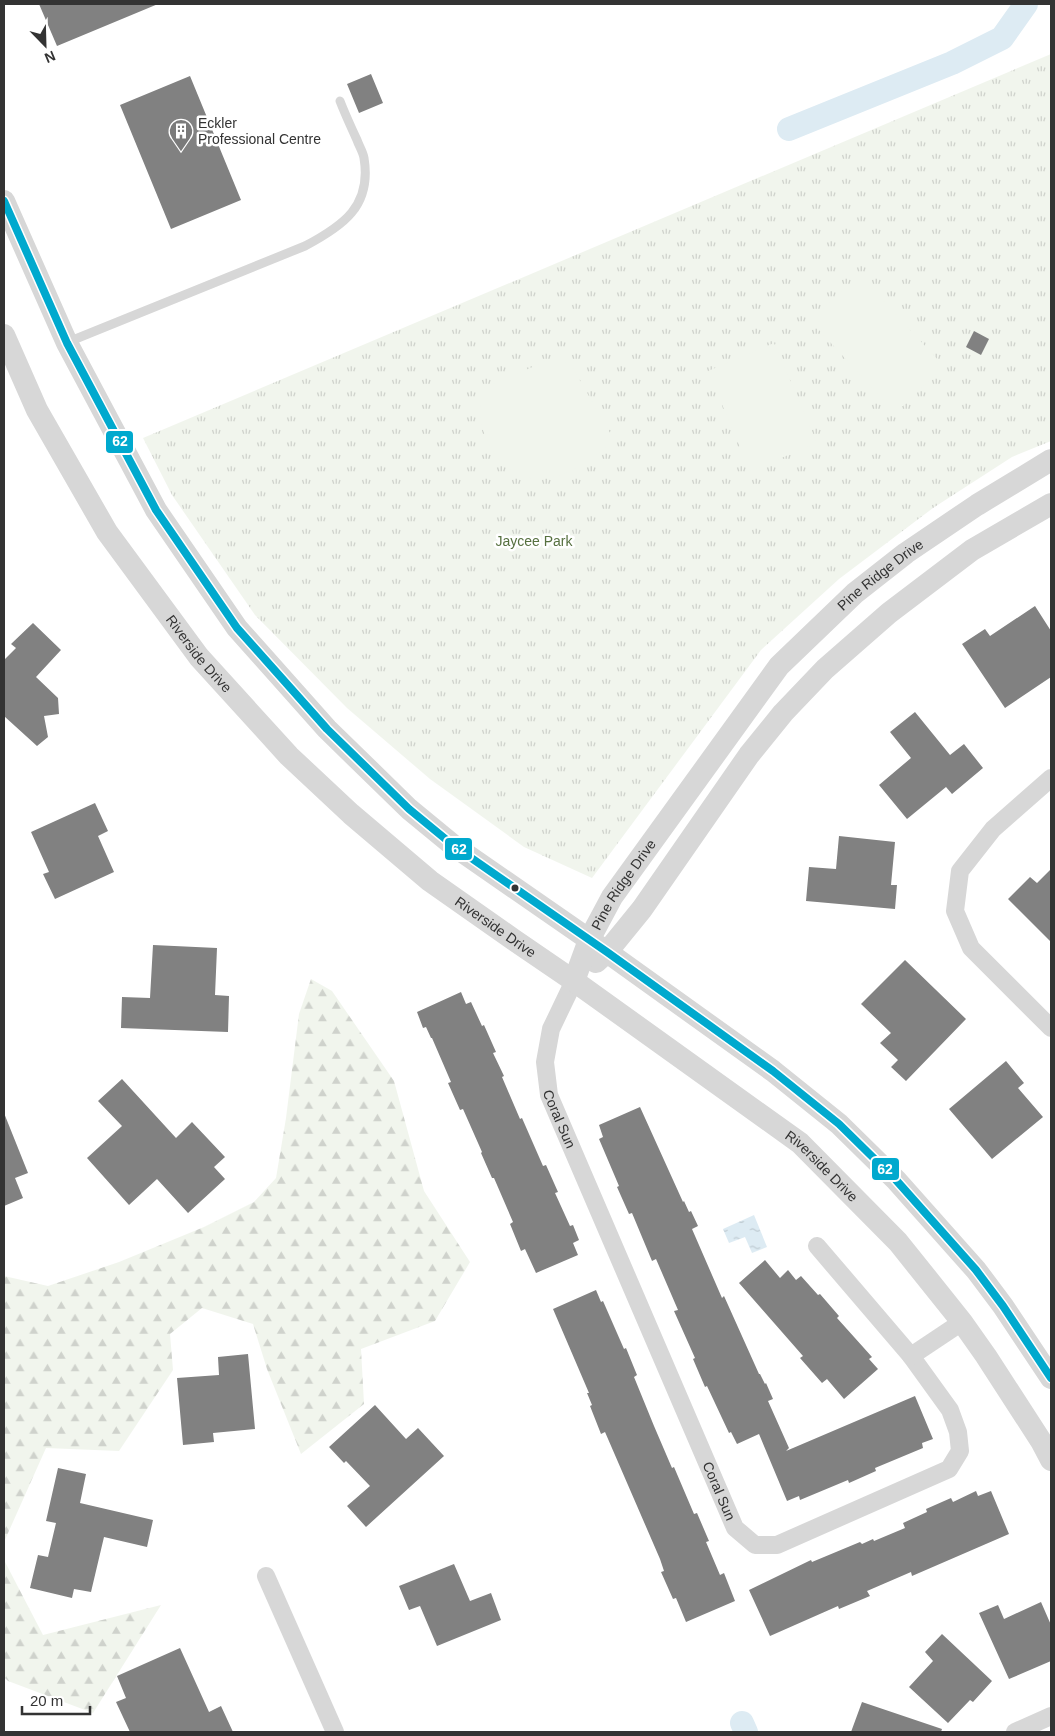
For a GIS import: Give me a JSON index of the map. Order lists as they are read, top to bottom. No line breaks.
{"streets":{"street":["Pine Ridge Drive","Riverside Drive","Coral Sun"]},"crossings":[["Pine Ridge Drive","Riverside Drive"],["Pine Ridge Drive","Coral Sun"],["Riverside Drive","Coral Sun"]],"parks":["Jaycee Park"],"places":{"building":["Eckler Professional Centre"]},"lines":["transit line 62"],"scale_bar":"20 m","north":"bottom right"}
